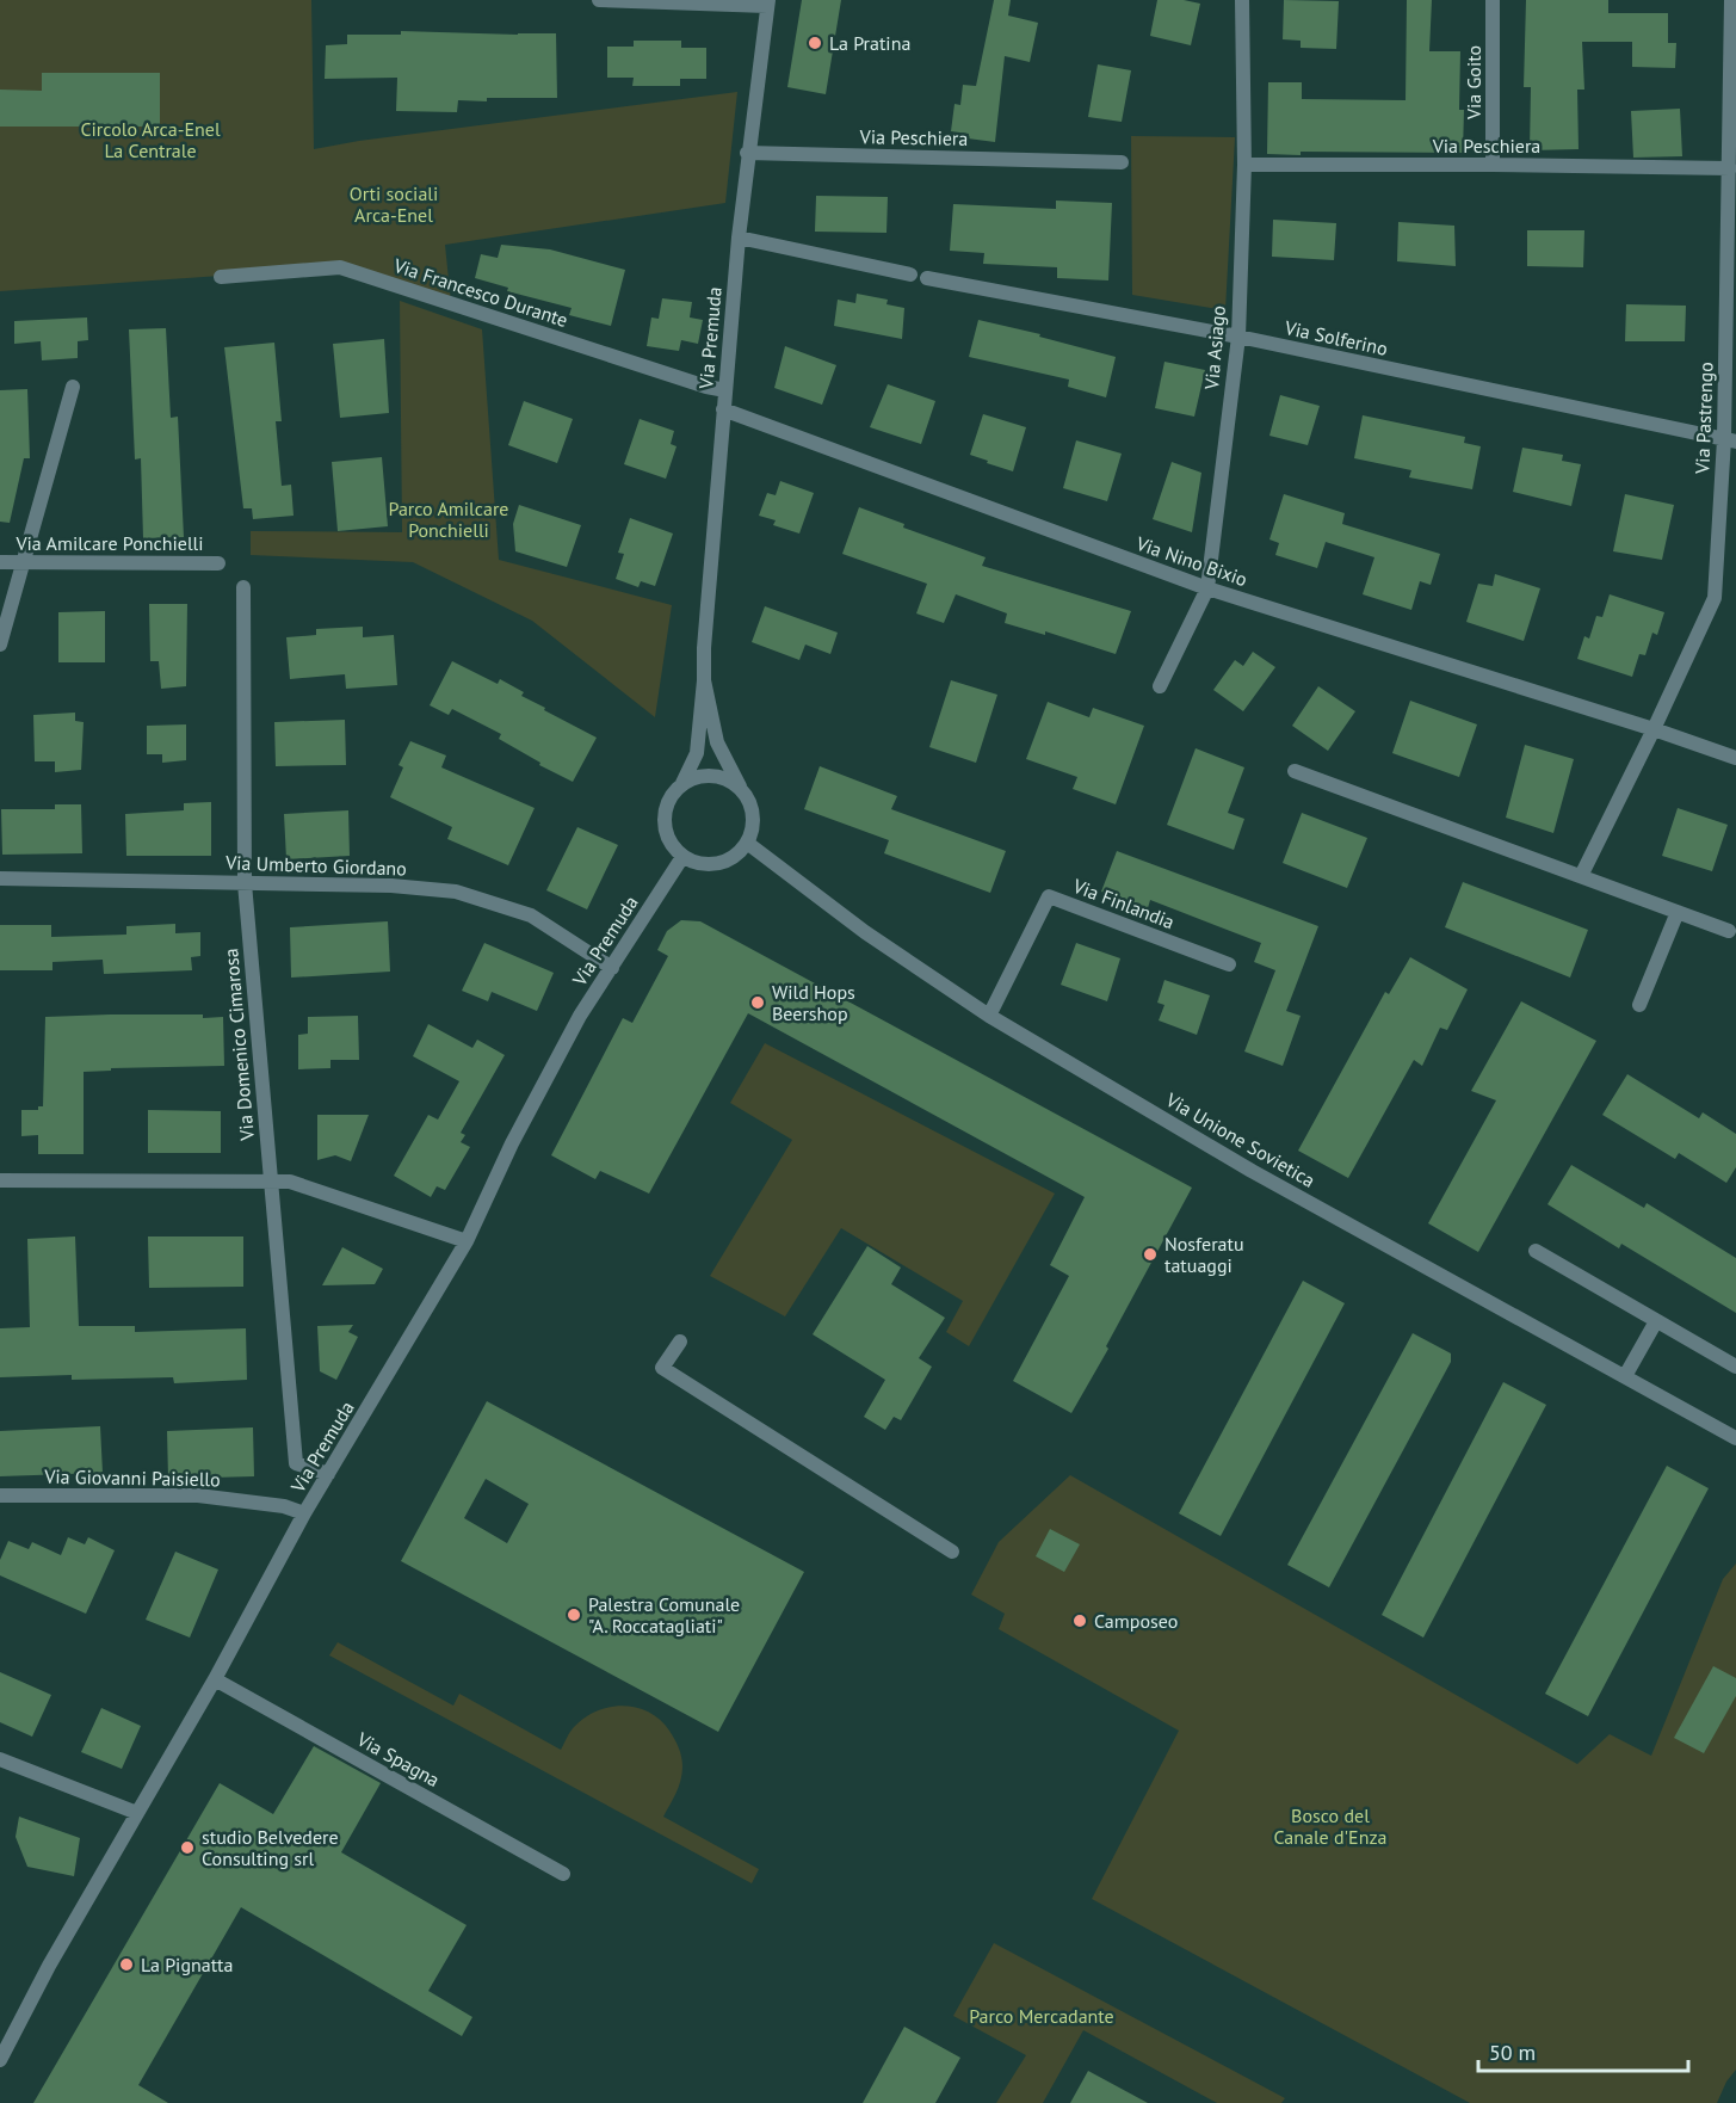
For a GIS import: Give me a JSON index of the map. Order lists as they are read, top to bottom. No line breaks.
{"streets":{"street":["Via Goito","Via Peschiera","Via Francesco Durante","Via Premuda","Via Solferino","Via Asiago","Via Pastrengo","Via Amilcare Ponchielli","Via Nino Bixio","Via Umberto Giordano","Via Finlandia","Via Domenico Cimarosa","Via Unione Sovietica","Via Giovanni Paisiello","Via Spagna"]},"crossings":[["Via Goito","Via Peschiera"],["Via Peschiera","Via Premuda"],["Via Peschiera","Via Asiago"],["Via Peschiera","Via Pastrengo"],["Via Francesco Durante","Via Premuda"],["Via Premuda","Via Nino Bixio"],["Via Premuda","Via Umberto Giordano"],["Via Premuda","Via Domenico Cimarosa"],["Via Premuda","Via Unione Sovietica"],["Via Premuda","Via Giovanni Paisiello"],["Via Premuda","Via Spagna"],["Via Solferino","Via Asiago"],["Via Solferino","Via Pastrengo"],["Via Asiago","Via Nino Bixio"],["Via Pastrengo","Via Nino Bixio"],["Via Umberto Giordano","Via Domenico Cimarosa"],["Via Finlandia","Via Unione Sovietica"]],"parks":["Circolo Arca-Enel La Centrale","Orti sociali Arca-Enel","Parco Amilcare Ponchielli","Bosco del Canale d'Enza","Parco Mercadante"],"places":["La Pratina","Wild Hops Beershop","Nosferatu tatuaggi","Palestra Comunale \"A. Roccatagliati\"","Camposeo","studio Belvedere Consulting srl","La Pignatta"],"scale_bar":"50 m"}
